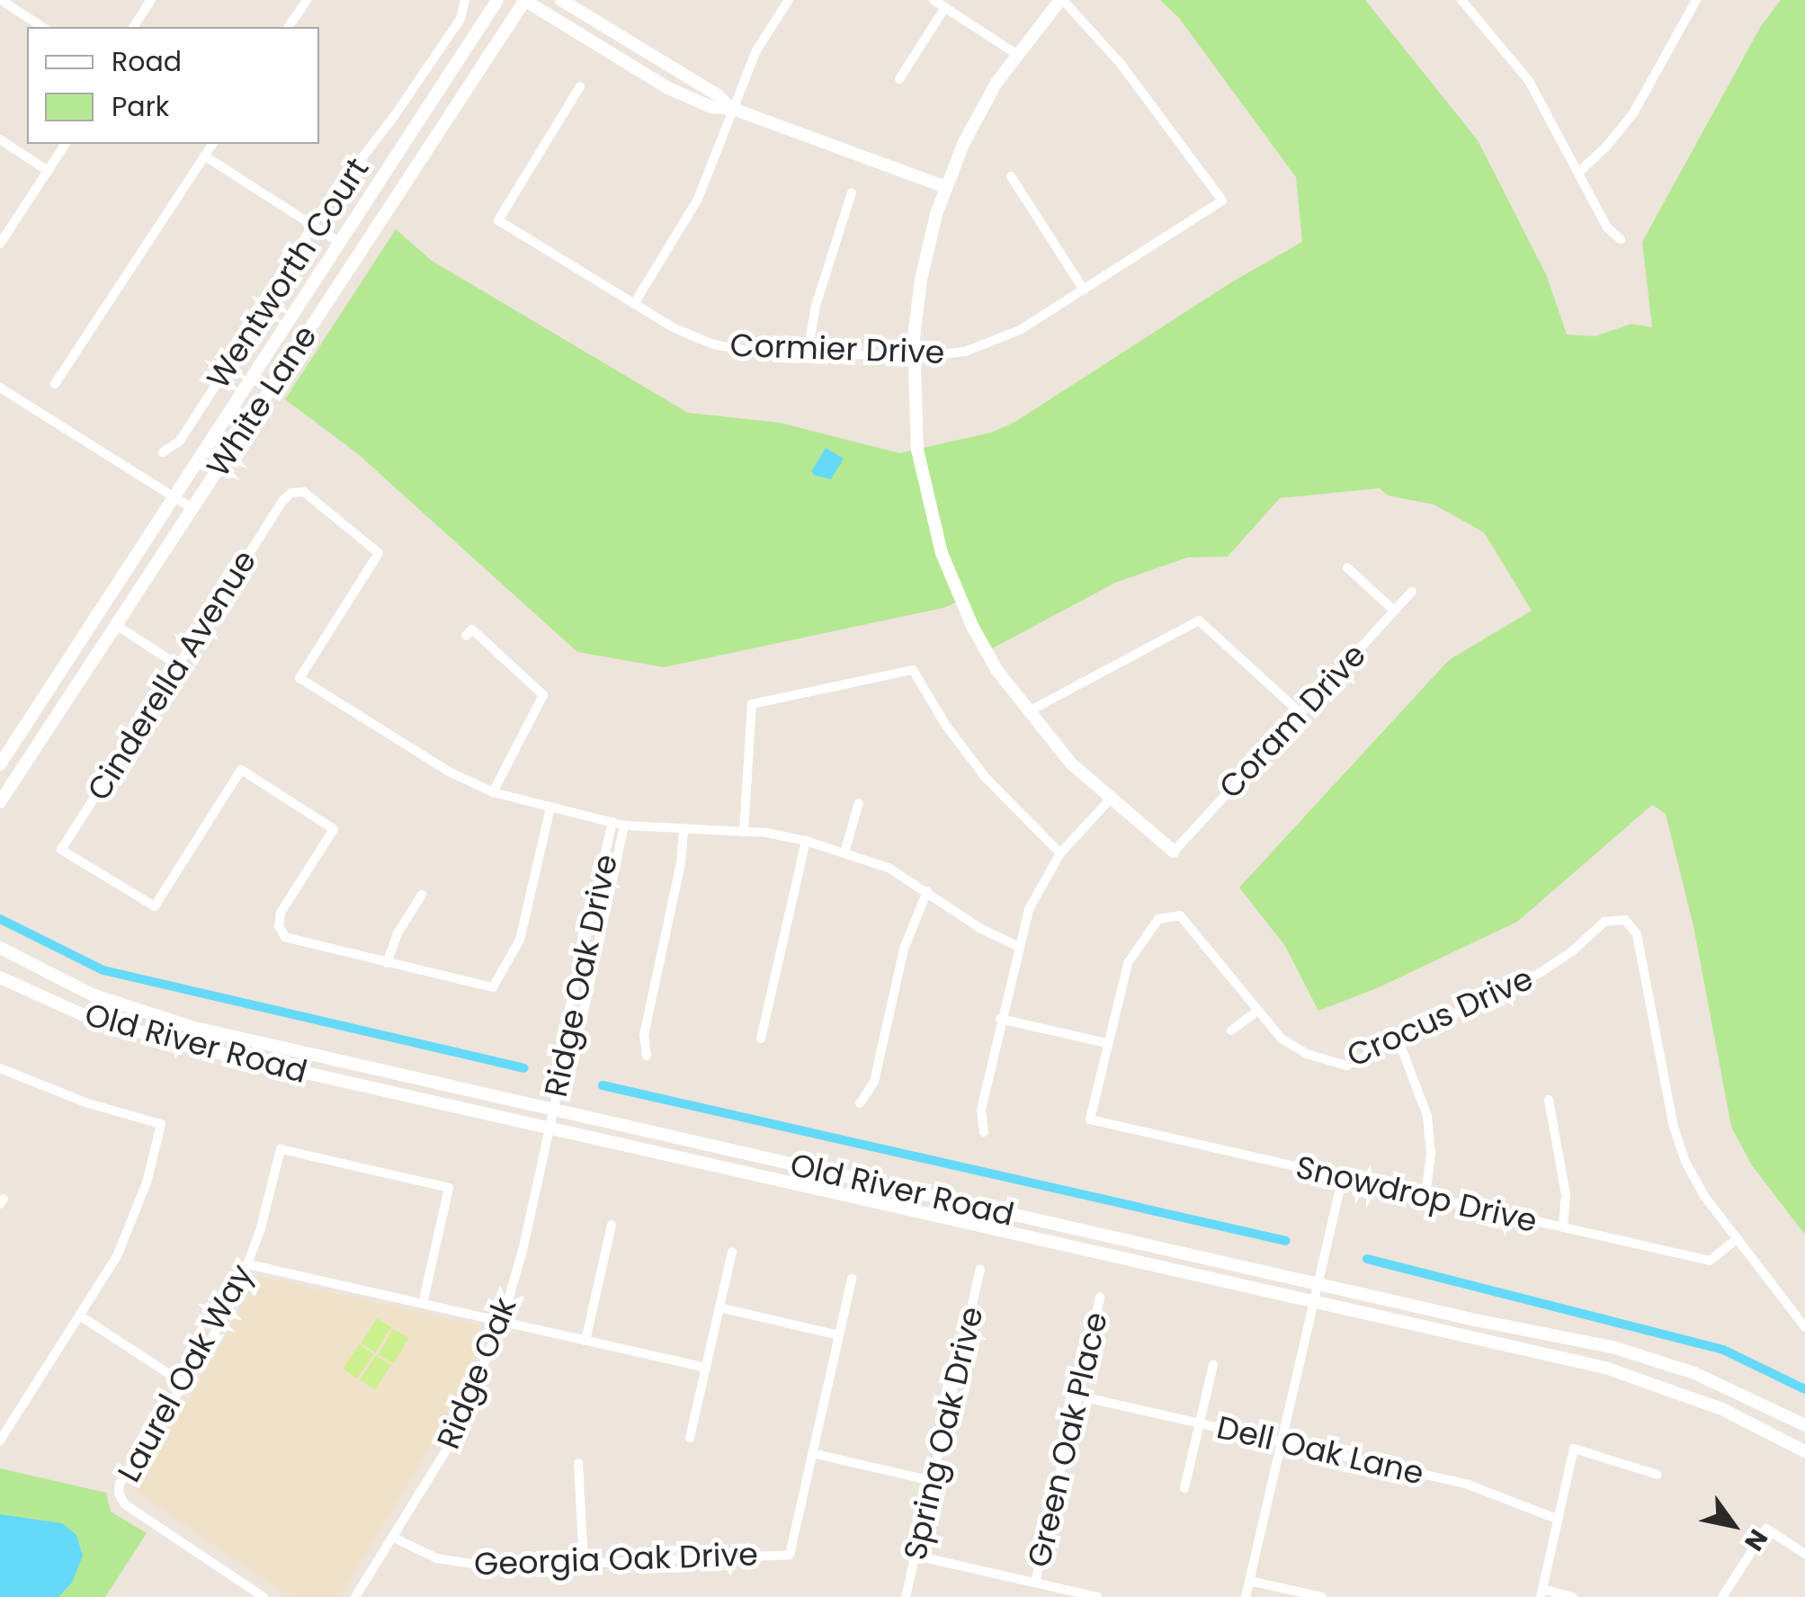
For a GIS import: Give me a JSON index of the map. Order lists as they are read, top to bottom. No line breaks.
{"streets":{"main road":["White Lane","Old River Road"],"street":["Wentworth Court","Cormier Drive","Cinderella Avenue","Coram Drive","Ridge Oak Drive","Crocus Drive","Snowdrop Drive","Laurel Oak Way","Ridge Oak","Spring Oak Drive","Green Oak Place","Dell Oak Lane","Georgia Oak Drive"]},"crossings":[["Ridge Oak Drive","Old River Road"],["Ridge Oak Drive","Ridge Oak"],["Crocus Drive","Snowdrop Drive"],["Old River Road","Ridge Oak"],["Ridge Oak","Georgia Oak Drive"],["Green Oak Place","Dell Oak Lane"]],"legend":["Road","Park"],"north":"bottom right"}
